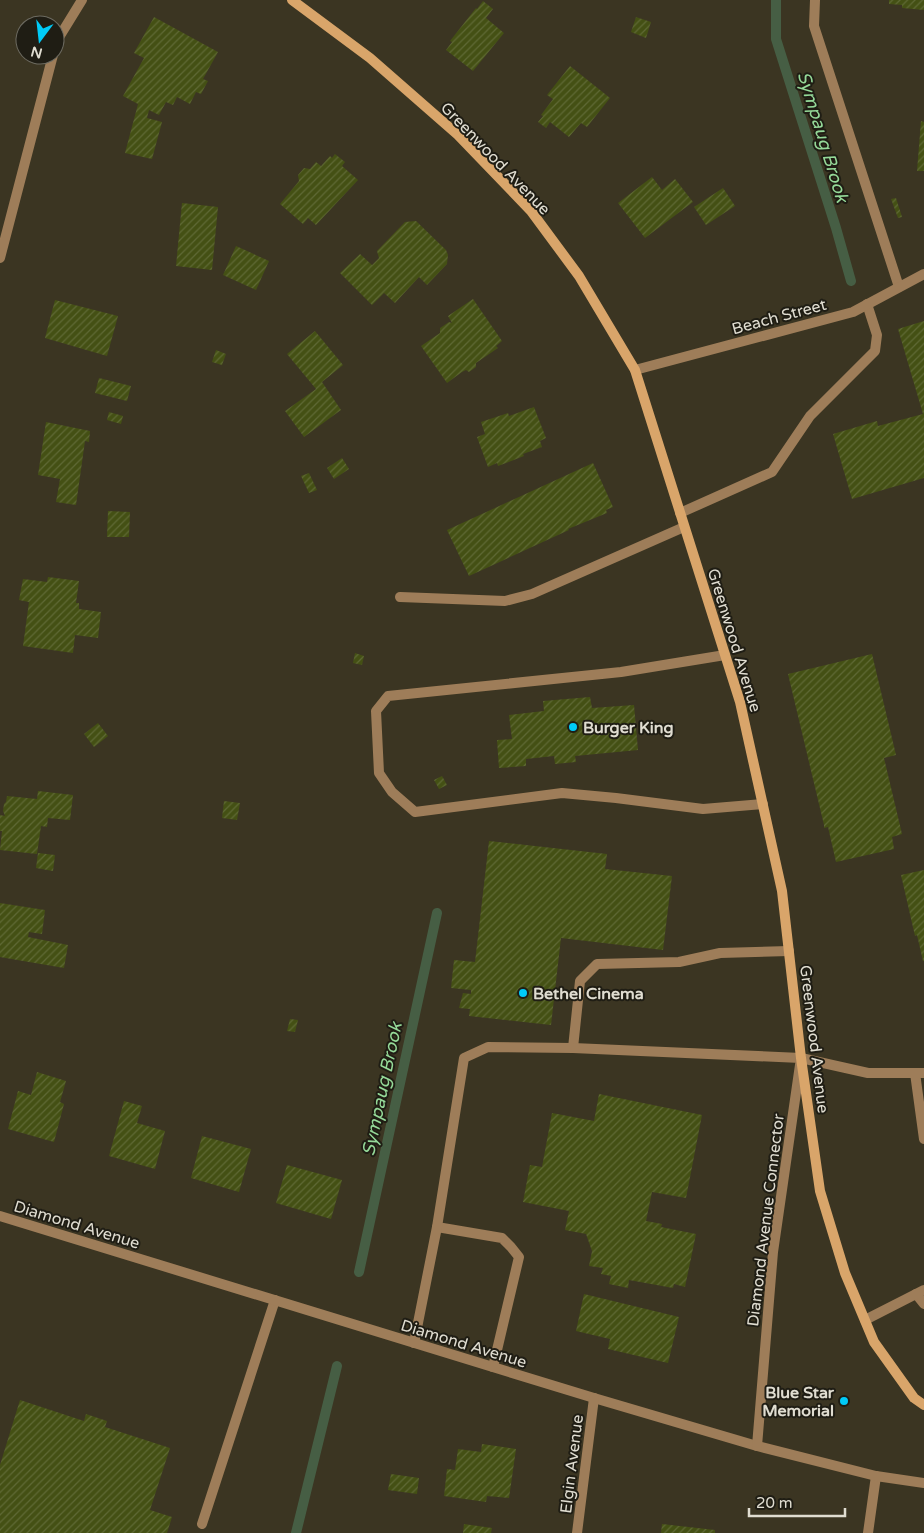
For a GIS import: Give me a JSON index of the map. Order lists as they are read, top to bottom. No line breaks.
{"streets":{"main road":["Greenwood Avenue"],"street":["Beach Street","Diamond Avenue Connector","Diamond Avenue","Elgin Avenue"]},"crossings":[["Greenwood Avenue","Beach Street"],["Greenwood Avenue","Diamond Avenue Connector"],["Diamond Avenue Connector","Diamond Avenue"],["Diamond Avenue","Elgin Avenue"]],"water":["Sympaug Brook"],"places":["Burger King","Bethel Cinema","Blue Star Memorial"],"scale_bar":"20 m","north":"bottom"}
